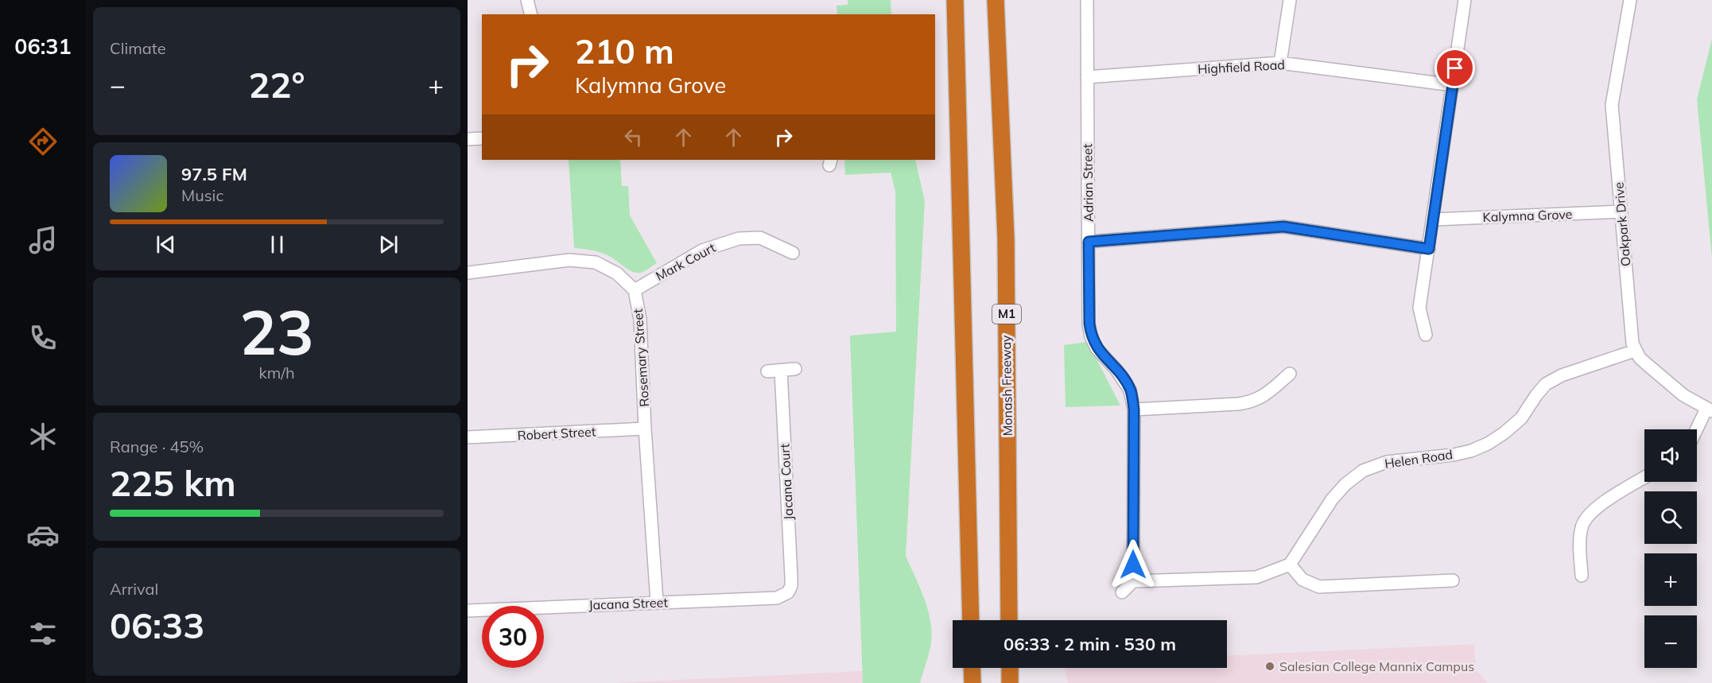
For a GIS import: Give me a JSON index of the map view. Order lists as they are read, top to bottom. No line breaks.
{"streets":{"highway":["M1","Monash Freeway"],"street":["Highfield Road","Adrian Street","Kalymna Grove","Oakpark Drive","Mark Court","Rosemary Street","Robert Street","Helen Road","Jacana Court","Jacana Street"]},"crossings":[["Highfield Road","Adrian Street"],["Kalymna Grove","Oakpark Drive"],["Oakpark Drive","Helen Road"],["Mark Court","Rosemary Street"],["Rosemary Street","Robert Street"],["Rosemary Street","Jacana Street"],["Jacana Court","Jacana Street"]],"places":["Salesian College Mannix Campus"],"page":{"tabs":"06:31","tile":["Climate",["23","km/h"],["Range · 45%","225 km"],["Arrival","06:33"]],"turn":["210 m","Kalymna Grove"],"heat":["−","22°","+"],"song":["97.5 FM","Music"],"map_buttons":["+","−"],"limit":"30","trip":"06:33 · 2 min · 530 m"}}
